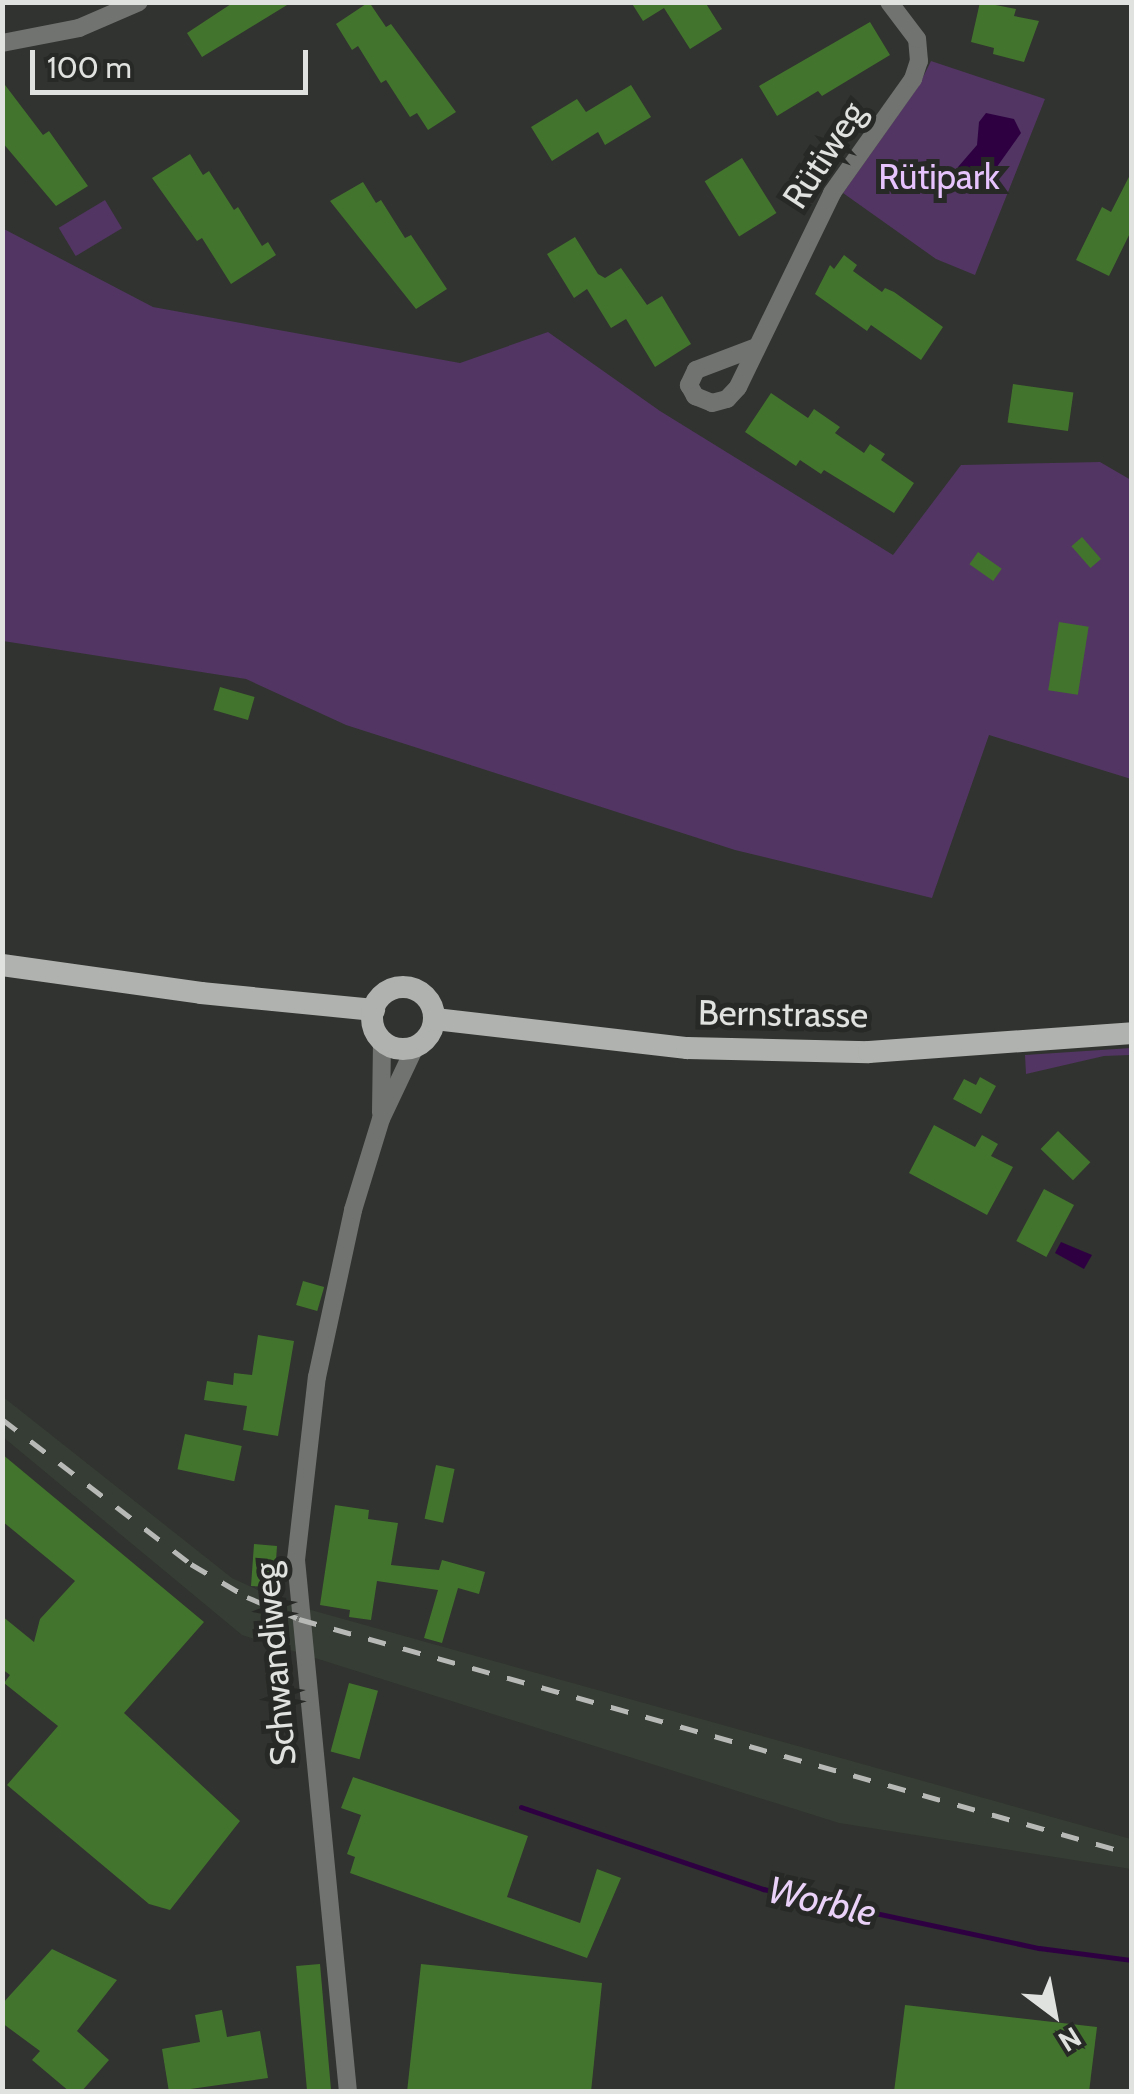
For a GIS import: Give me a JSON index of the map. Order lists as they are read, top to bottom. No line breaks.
{"streets":{"main road":["Bernstrasse"],"street":["Rütiweg","Schwandiweg"]},"crossings":[["Bernstrasse","Schwandiweg"]],"water":["Worble"],"parks":["Rütipark"],"scale_bar":"100 m","north":"bottom right"}
